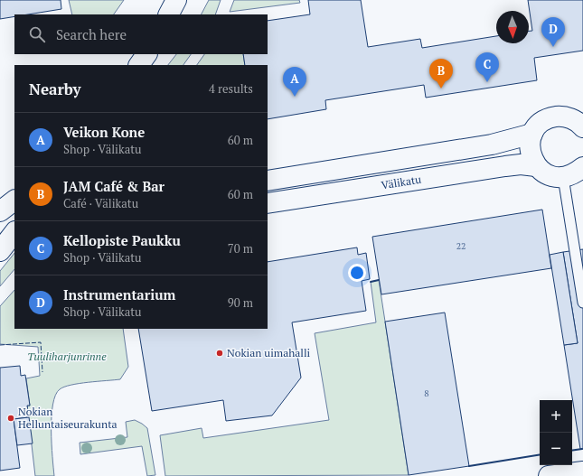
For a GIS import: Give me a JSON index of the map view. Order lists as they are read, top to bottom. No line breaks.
{"streets":{"street":["Välikatu"]},"parks":["Tuuliharjunrinne"],"places":["Nokian uimahalli","Nokian Helluntaiseurakunta"],"house_numbers":["22","8"],"north":"bottom","page":{"search":"Search here","pins":["D","C","B","A"],"heading":["Nearby","4 results"],"list":[{"mark":"A","name":"Veikon Kone","note":"Shop · Välikatu","value":"60 m"},{"mark":"B","name":"JAM Café & Bar","note":"Café · Välikatu","value":"60 m"},{"mark":"C","name":"Kellopiste Paukku","note":"Shop · Välikatu","value":"70 m"},{"mark":"D","name":"Instrumentarium","note":"Shop · Välikatu","value":"90 m"}],"map_buttons":["+","−"]}}
